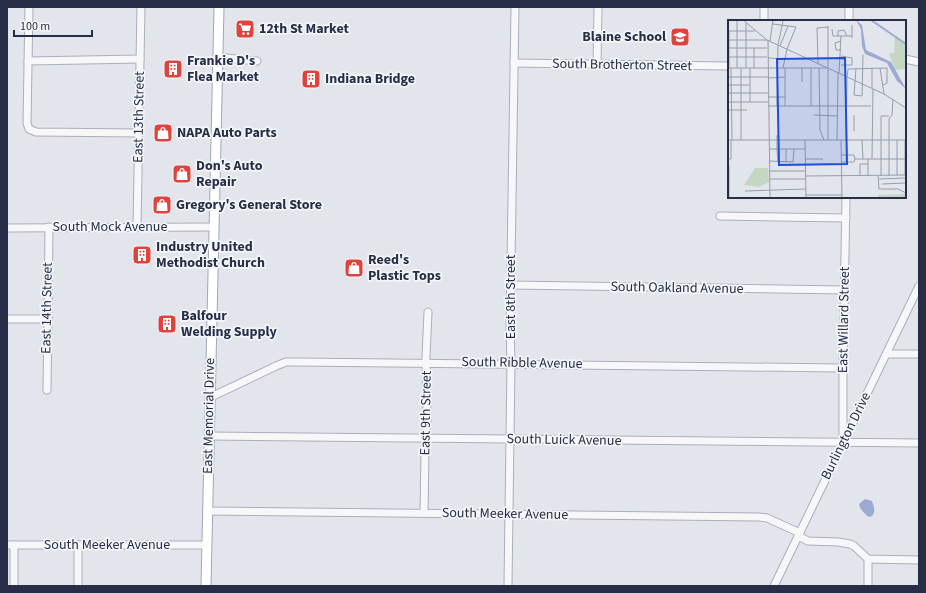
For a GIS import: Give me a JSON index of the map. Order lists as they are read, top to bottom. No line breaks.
{"streets":{"main road":["East Memorial Drive"],"street":["South Brotherton Street","East 13th Street","South Mock Avenue","South Oakland Avenue","East 8th Street","East 14th Street","East Willard Street","South Ribble Avenue","East 9th Street","Burlington Drive","South Luick Avenue","South Meeker Avenue"]},"crossings":[["South Brotherton Street","East 8th Street"],["East 13th Street","South Mock Avenue"],["South Mock Avenue","East 14th Street"],["South Mock Avenue","East Memorial Drive"],["South Oakland Avenue","East 8th Street"],["South Oakland Avenue","East Willard Street"],["East 8th Street","South Ribble Avenue"],["East 8th Street","South Luick Avenue"],["East 8th Street","South Meeker Avenue"],["East Willard Street","South Ribble Avenue"],["East Willard Street","Burlington Drive"],["East Willard Street","South Luick Avenue"],["South Ribble Avenue","East 9th Street"],["South Ribble Avenue","East Memorial Drive"],["East 9th Street","South Luick Avenue"],["East 9th Street","South Meeker Avenue"],["East Memorial Drive","South Luick Avenue"],["East Memorial Drive","South Meeker Avenue"],["Burlington Drive","South Luick Avenue"],["Burlington Drive","South Meeker Avenue"]],"places":{"supermarket":["12th St Market"],"school or university":["Blaine School"],"building":["Frankie D's Flea Market","Indiana Bridge","Industry United Methodist Church","Balfour Welding Supply"],"shop":["NAPA Auto Parts","Don's Auto Repair","Gregory's General Store","Reed's Plastic Tops"]},"scale_bar":"100 m"}
